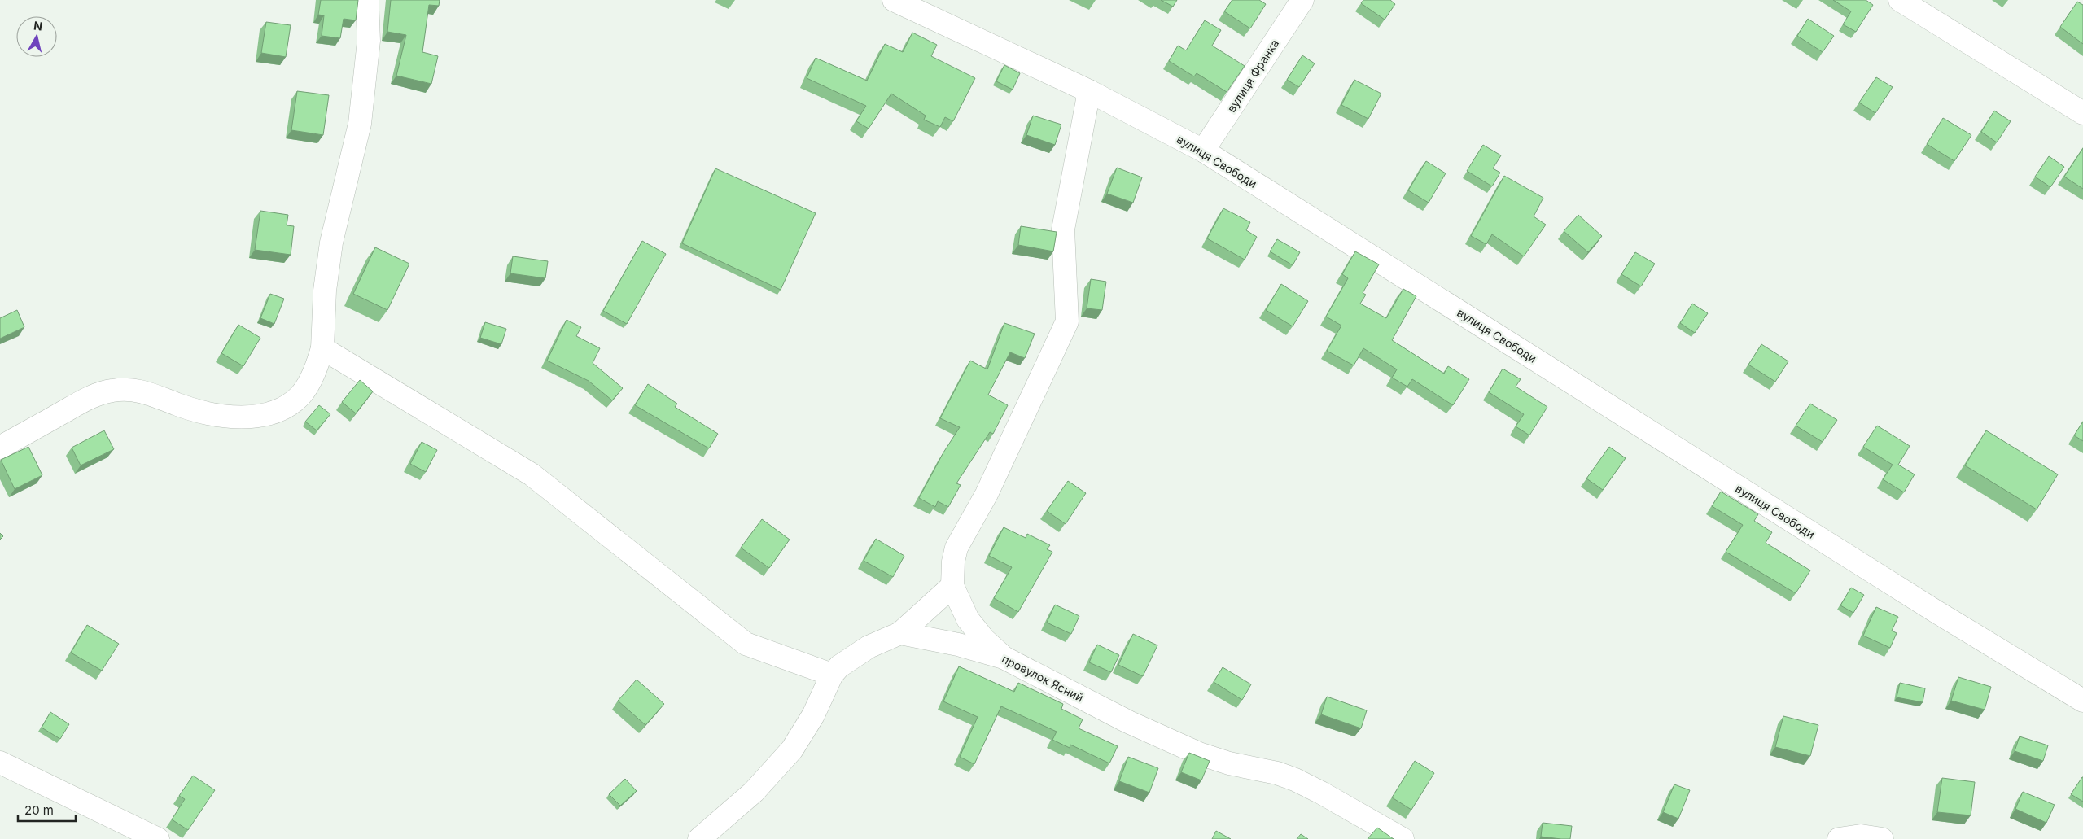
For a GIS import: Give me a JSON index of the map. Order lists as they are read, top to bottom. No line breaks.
{"streets":{"street":["вулиця Франка","вулиця Свободи","провулок Ясний"]},"crossings":[["вулиця Франка","вулиця Свободи"]],"scale_bar":"20 m","north":"top"}
